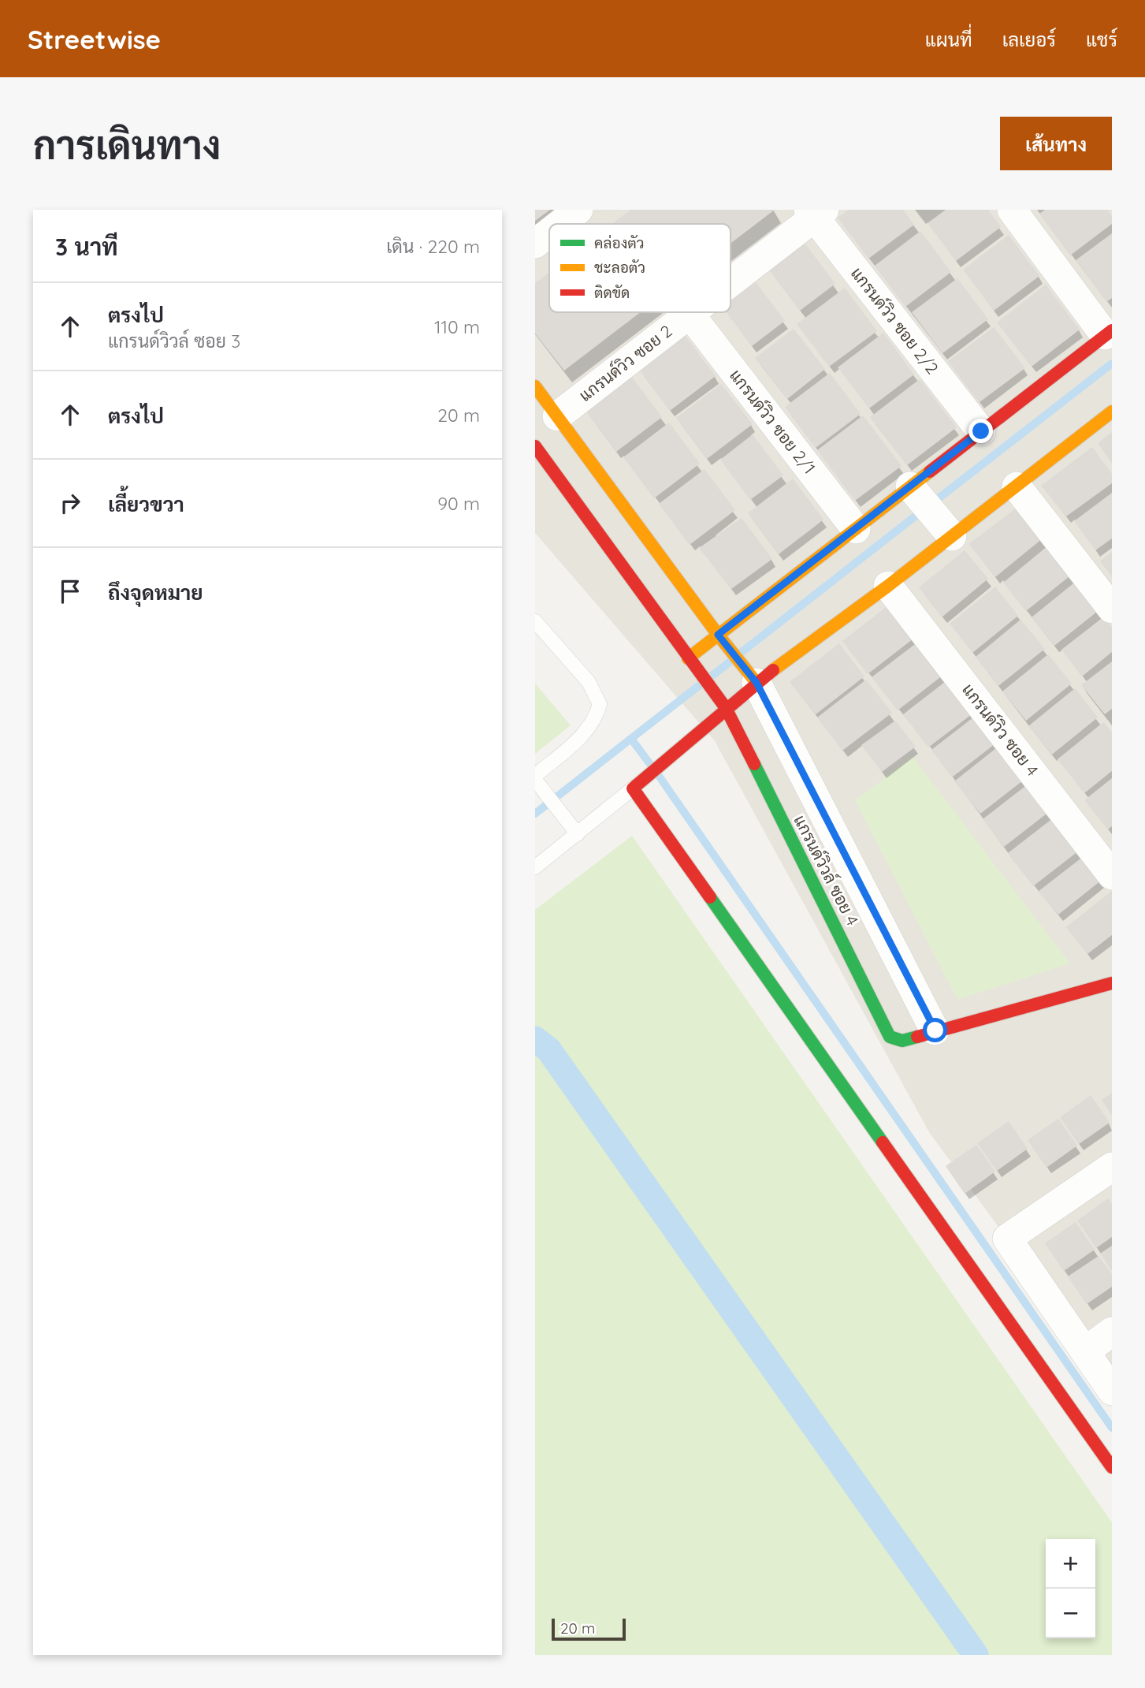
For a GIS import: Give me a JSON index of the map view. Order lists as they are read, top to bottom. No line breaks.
{"streets":{"street":["แกรนด์วิว ซอย 2/2","แกรนด์วิว ซอย 2","แกรนด์วิว ซอย 2/1","แกรนด์วิว ซอย 4","แกรนด์วิวล์ ซอย 4"]},"crossings":[["แกรนด์วิว ซอย 2/2","แกรนด์วิว ซอย 2"],["แกรนด์วิว ซอย 2","แกรนด์วิว ซอย 2/1"]],"legend":["คล่องตัว","ชะลอตัว","ติดขัด"],"scale_bar":"20 m","page":{"header":"Streetwise","nav":["แผนที่","เลเยอร์","แชร์"],"buttons":"เส้นทาง","title":"การเดินทาง","heading":["3 นาที","เดิน · 220 m"],"list":[["ตรงไป","แกรนด์วิวล์ ซอย 3","110 m"],["ตรงไป","20 m"],["เลี้ยวขวา","90 m"],"ถึงจุดหมาย"],"map_buttons":["+","−"],"scale":"20 m"}}
